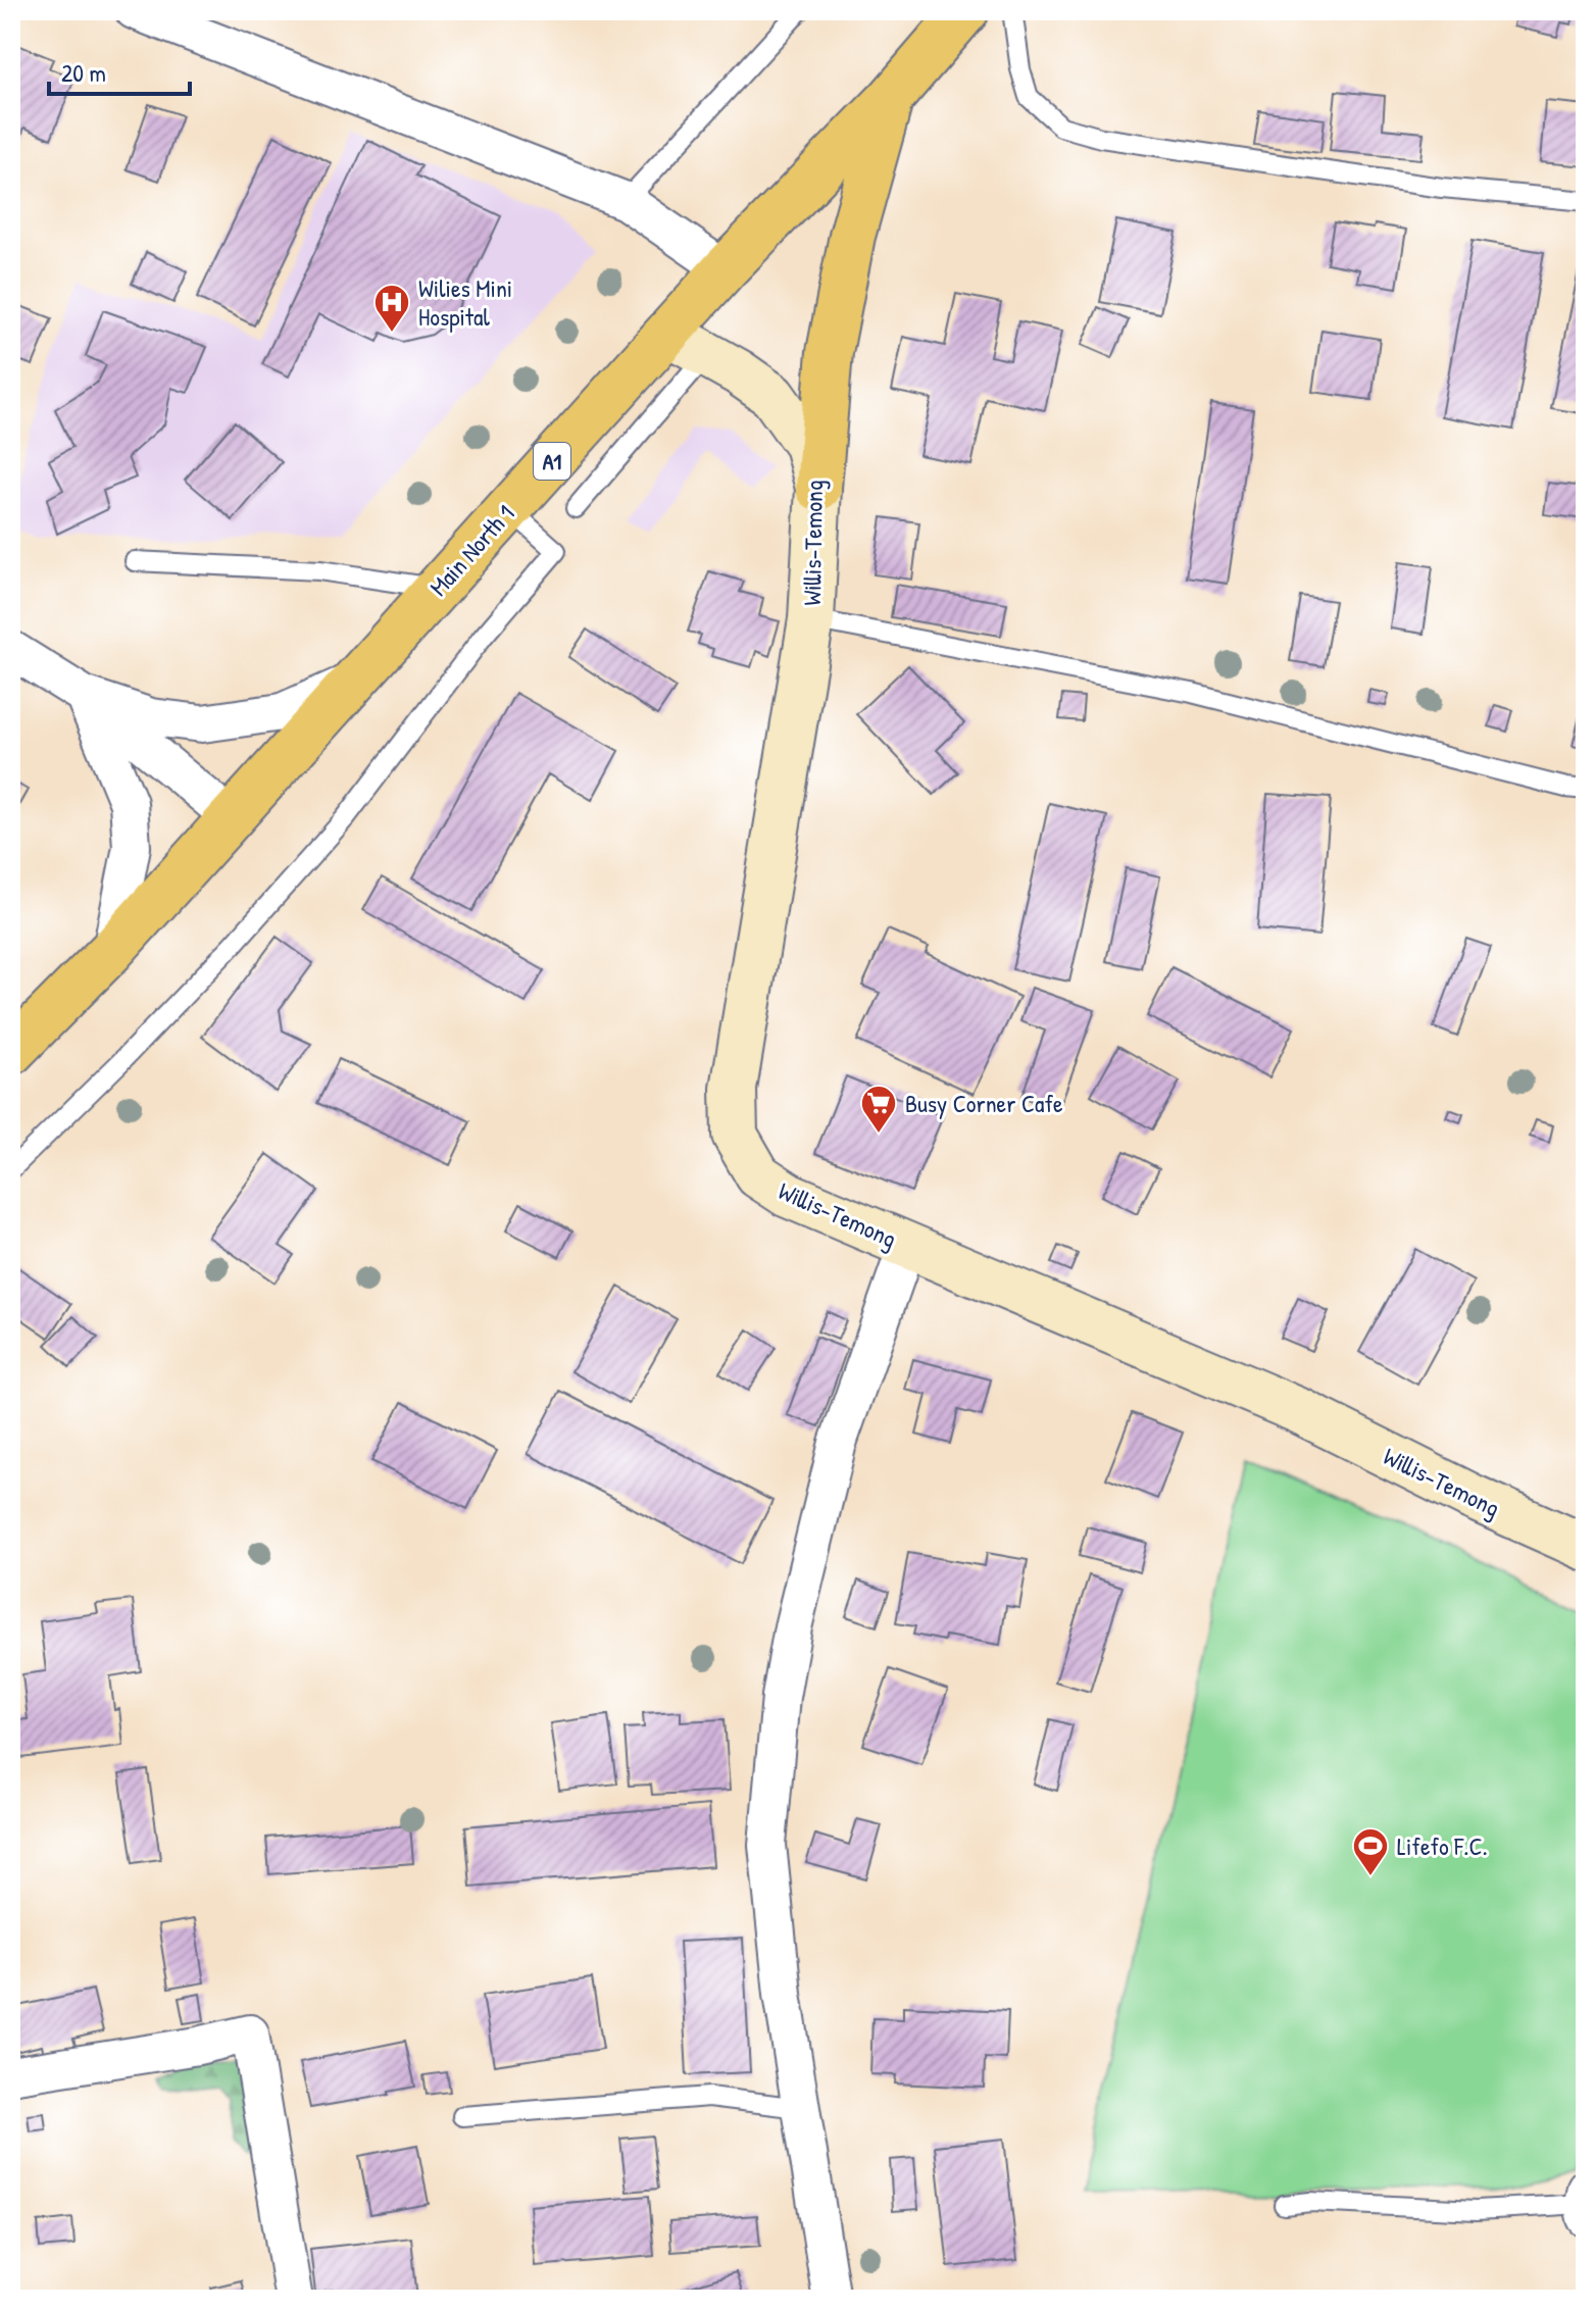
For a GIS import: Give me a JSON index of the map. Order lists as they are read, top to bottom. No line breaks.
{"streets":{"main road":["A1","Willis-Temong","Main North 1"]},"crossings":[["Willis-Temong","Main North 1"]],"places":{"hospital":["Wilies Mini Hospital"],"supermarket":["Busy Corner Cafe"],"sports":["Lifefo F.C."]},"scale_bar":"20 m"}
